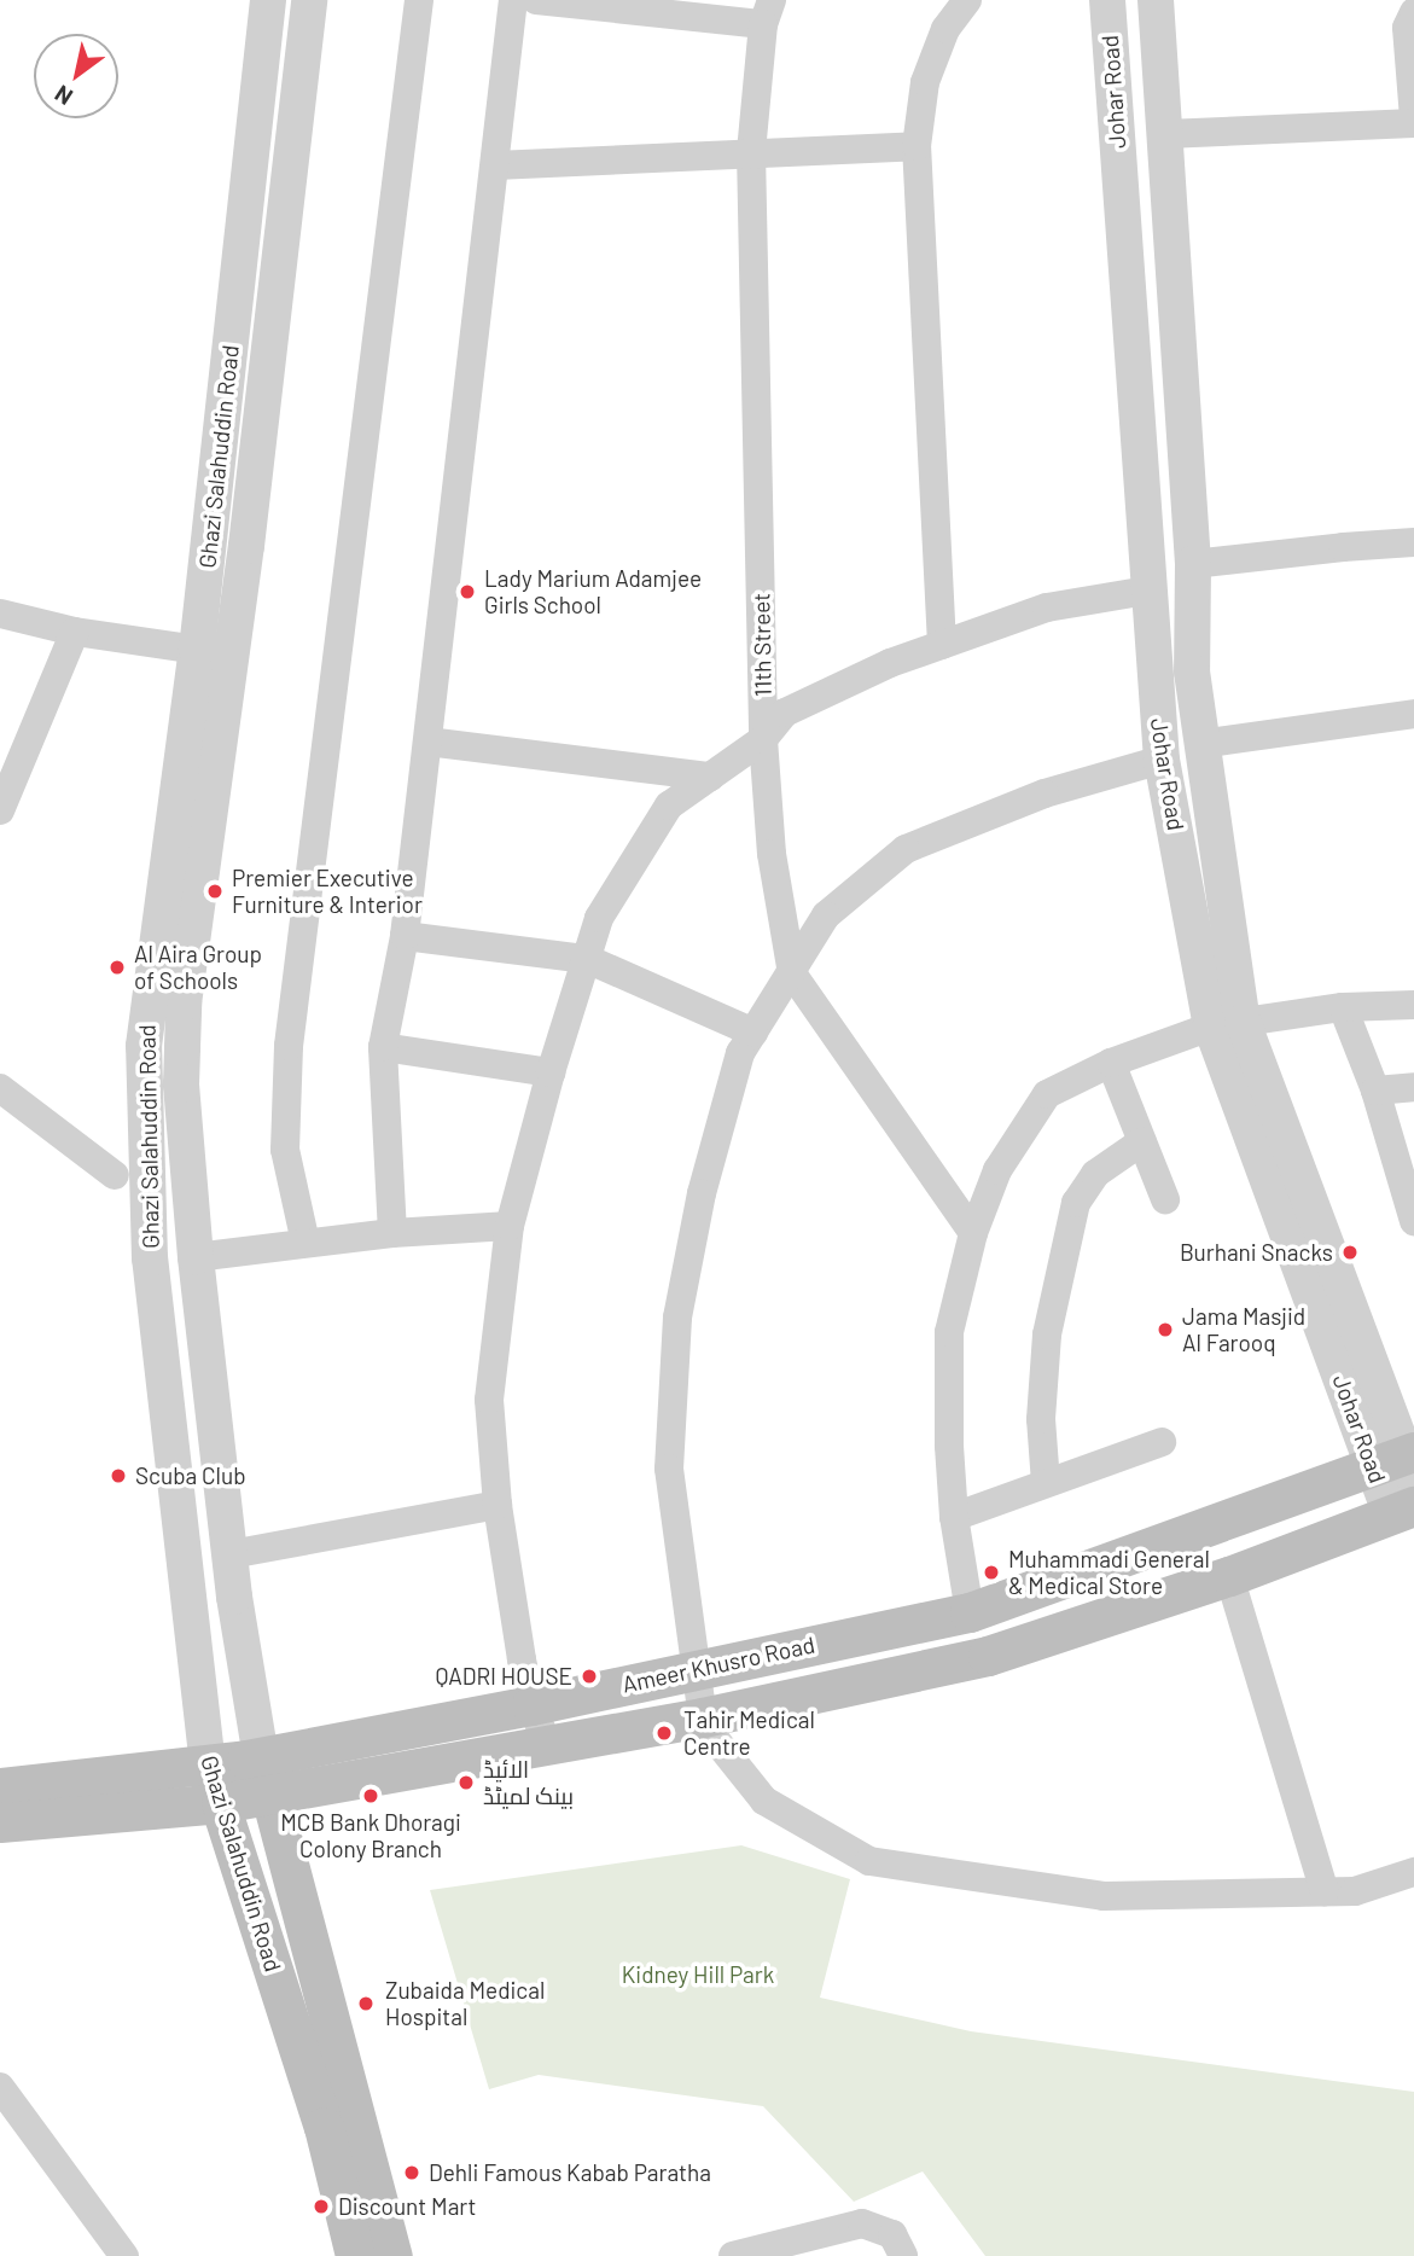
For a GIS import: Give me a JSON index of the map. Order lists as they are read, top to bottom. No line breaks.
{"streets":{"main road":["Ghazi Salahuddin Road","Ameer Khusro Road"],"street":["Johar Road","11th Street"]},"crossings":[["Johar Road","Ameer Khusro Road"],["Ghazi Salahuddin Road","Ameer Khusro Road"]],"parks":["Kidney Hill Park"],"places":["Lady Marium Adamjee Girls School","Premier Executive Furniture & Interior","Al Aira Group of Schools","Burhani Snacks","Jama Masjid Al Farooq","Scuba Club","Muhammadi General & Medical Store","QADRI HOUSE","Tahir Medical Centre","الائیڈ بینک لمیٹڈ","MCB Bank Dhoragi Colony Branch","Zubaida Medical Hospital","Dehli Famous Kabab Paratha","Discount Mart"],"north":"bottom left"}
